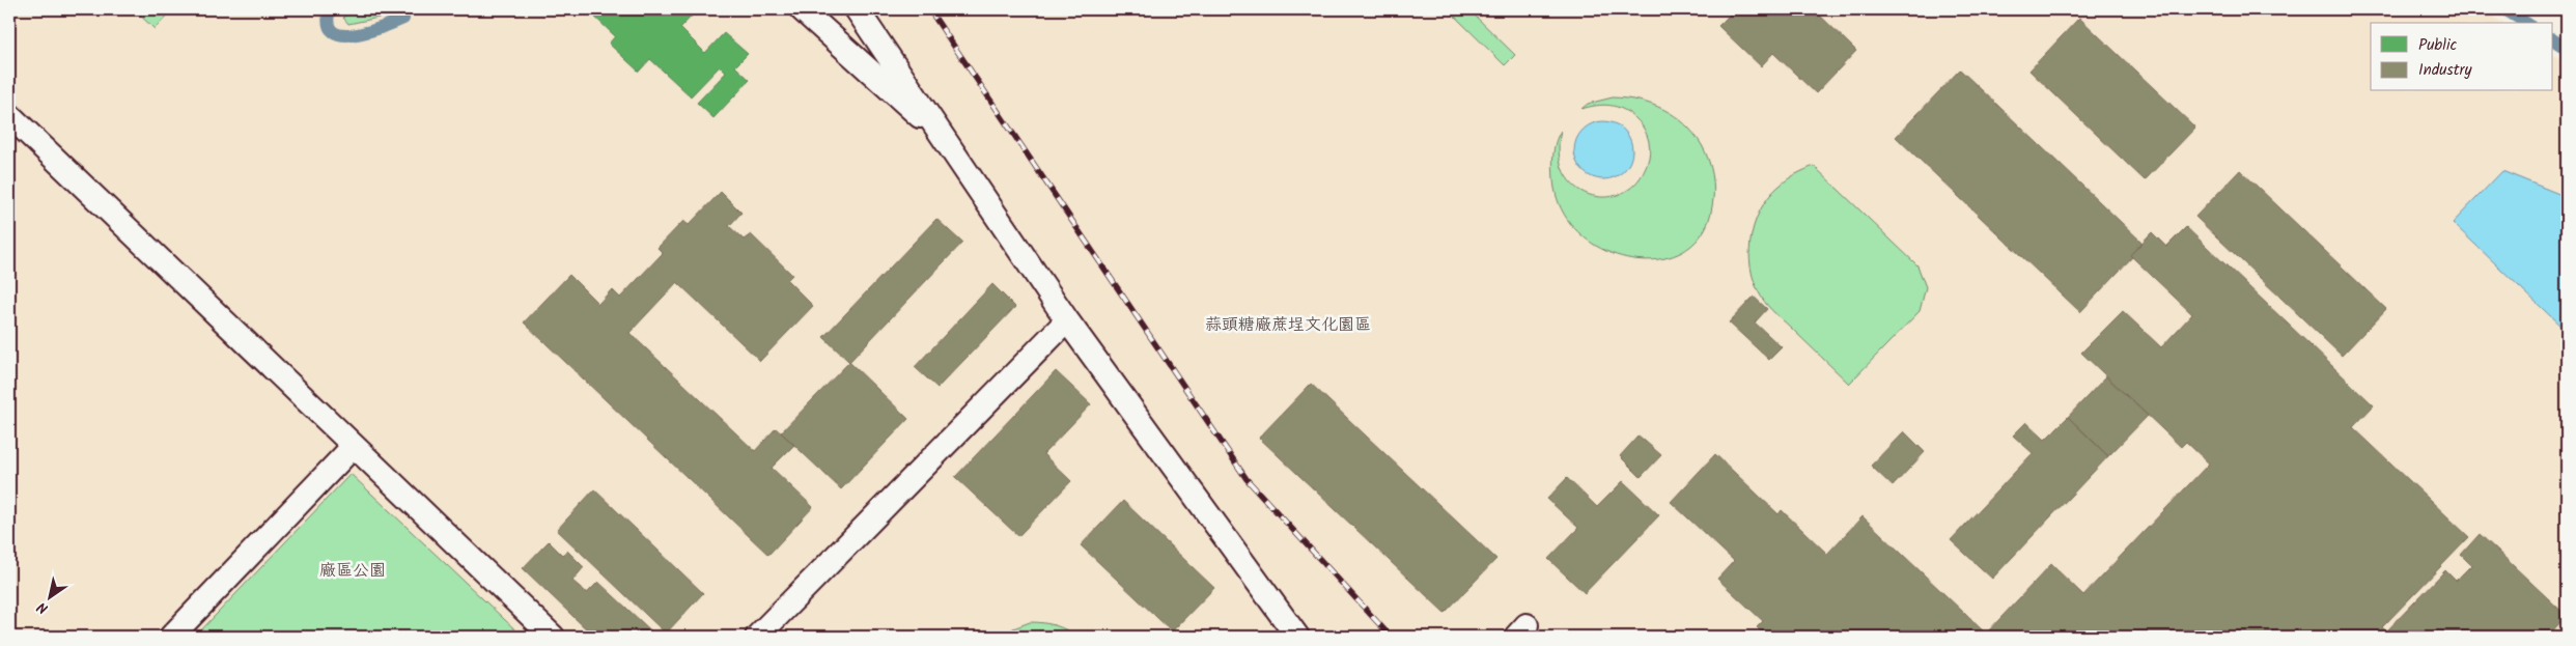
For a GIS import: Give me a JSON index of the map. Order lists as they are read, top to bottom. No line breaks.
{"parks":["蒜頭糖廠蔗埕文化園區","廠區公園"],"legend":["Public","Industry"],"north":"bottom left"}
